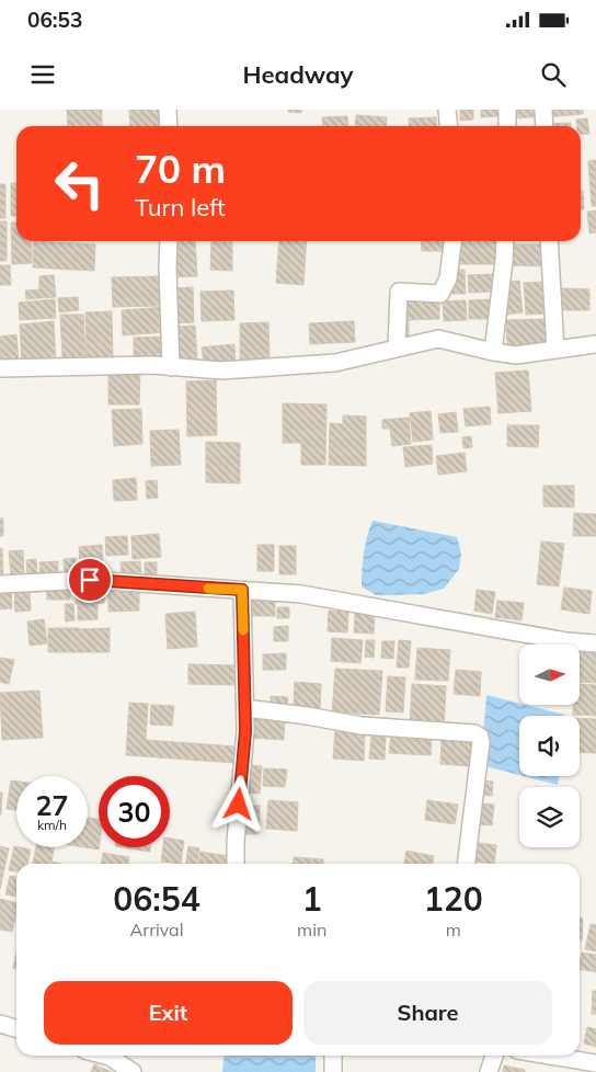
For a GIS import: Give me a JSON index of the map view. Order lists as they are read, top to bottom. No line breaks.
{"north":"right","page":{"status":"06:53","header":"Headway","turn":["70 m","Turn left"],"speed":"27 km/h","limit":"30","eta":["06:54","Arrival","1","min","120","m"],"buttons":["Exit","Share"]}}
